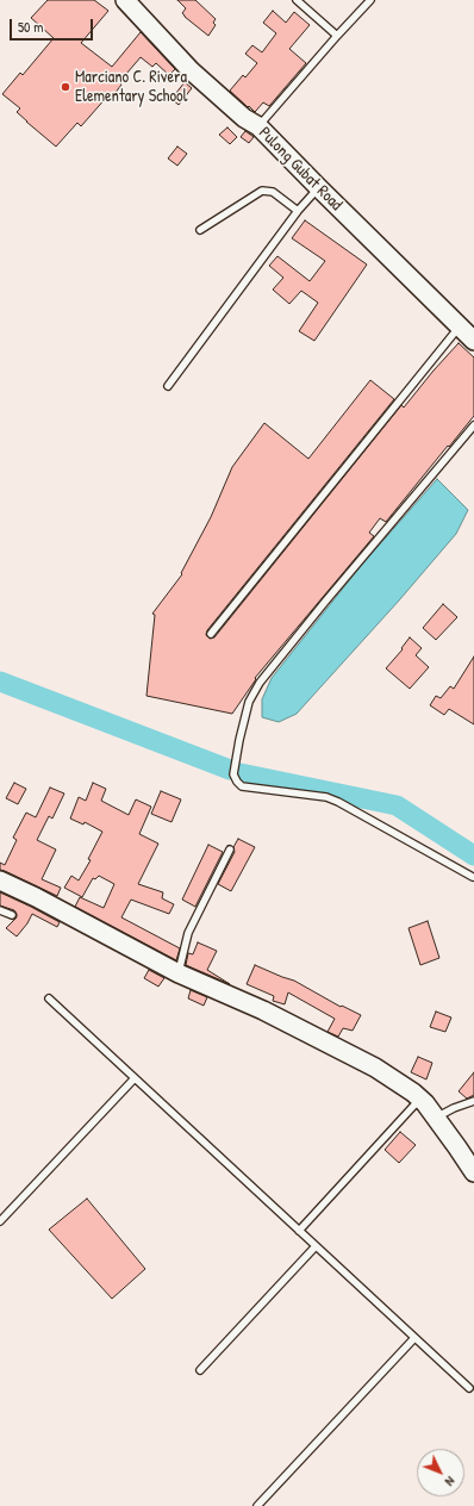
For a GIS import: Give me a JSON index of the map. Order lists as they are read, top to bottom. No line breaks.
{"streets":{"street":["Pulong Gubat Road"]},"places":["Marciano C. Rivera Elementary School"],"scale_bar":"50 m","north":"bottom right"}
